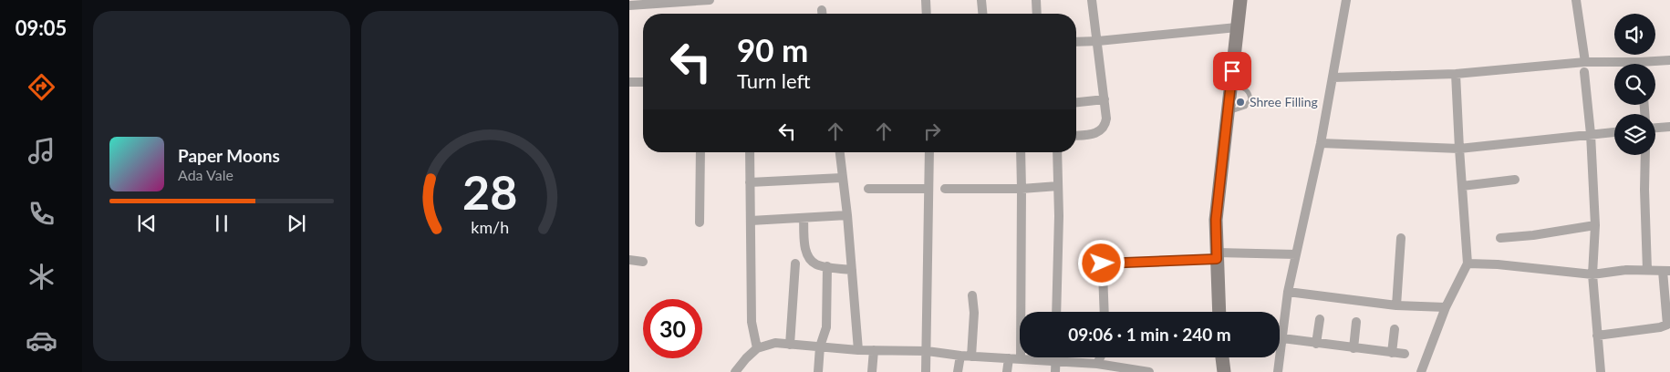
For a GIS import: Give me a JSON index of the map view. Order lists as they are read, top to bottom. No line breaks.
{"places":["Shree Filling"],"page":{"tabs":"09:05","turn":["90 m","Turn left"],"song":["Paper Moons","Ada Vale"],"limit":"30","trip":"09:06 · 1 min · 240 m","gauge":["28","km/h"]}}
